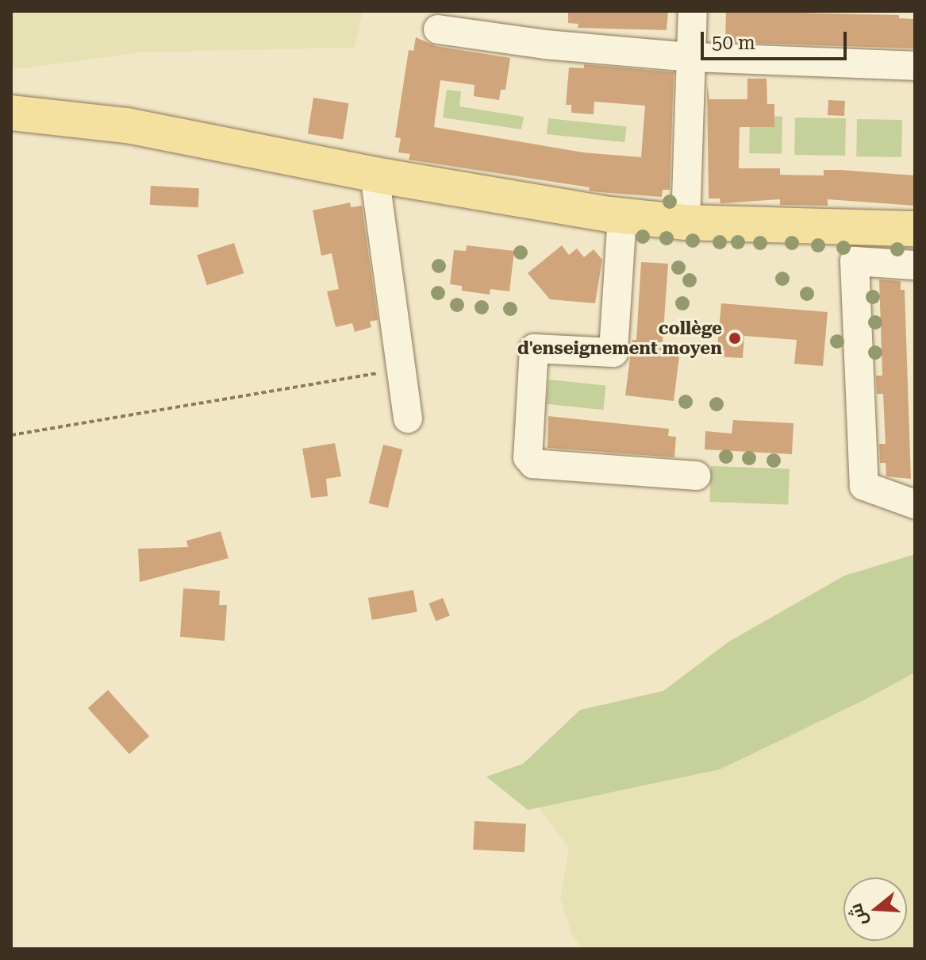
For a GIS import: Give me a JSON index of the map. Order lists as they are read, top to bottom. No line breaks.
{"places":["collège d'enseignement moyen"],"scale_bar":"50 m","north":"left"}
